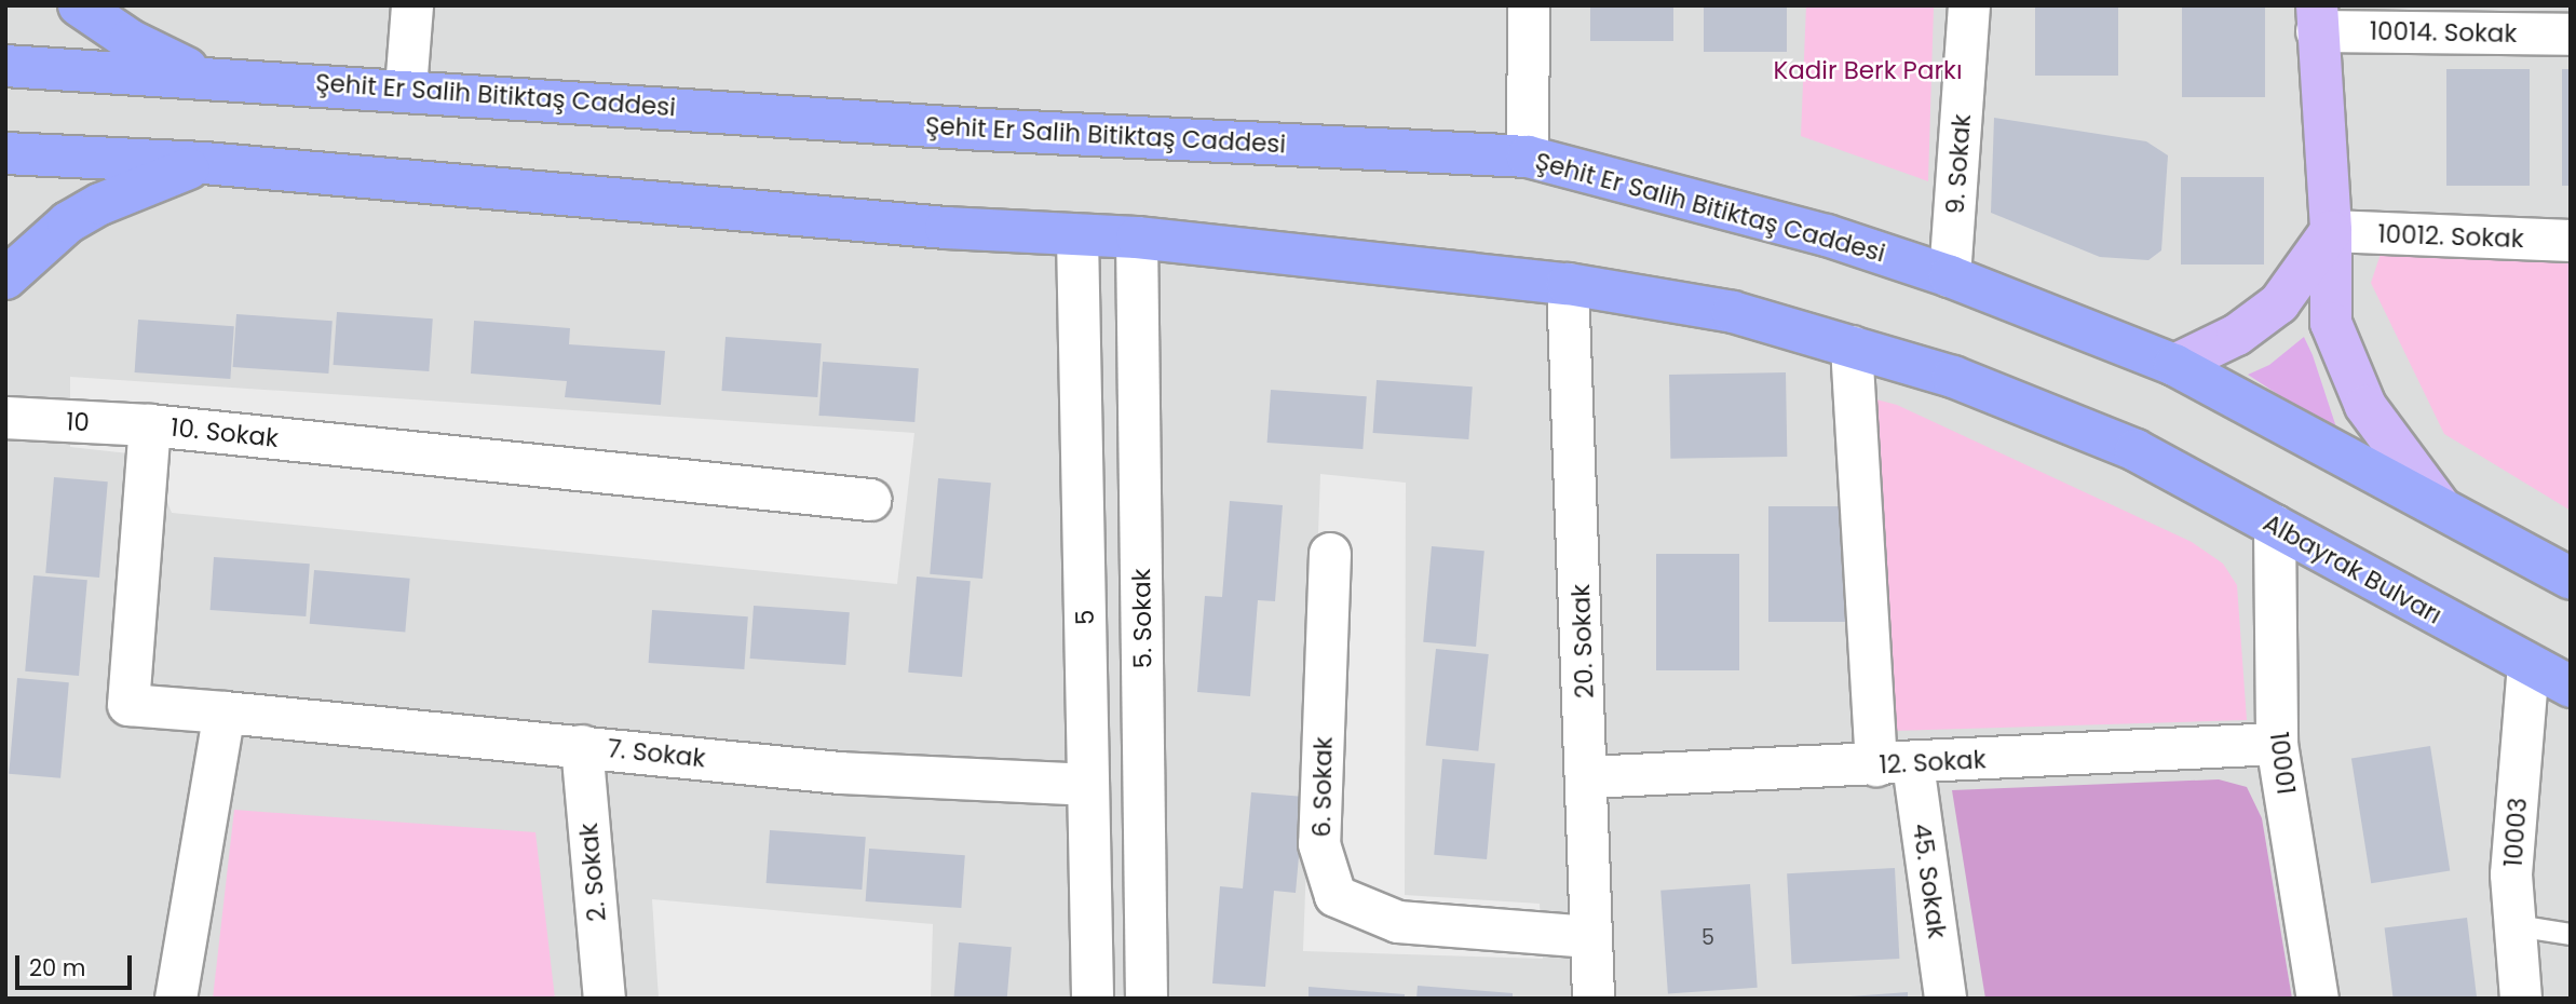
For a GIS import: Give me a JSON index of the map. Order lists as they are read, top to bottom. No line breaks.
{"streets":{"main road":["Şehit Er Salih Bitiktaş Caddesi","Albayrak Bulvarı"],"street":["10014. Sokak","9. Sokak","10012. Sokak","10","10. Sokak","5","5. Sokak","20. Sokak","7. Sokak","12. Sokak","10001","6. Sokak","10003","2. Sokak","45. Sokak"]},"crossings":[["Şehit Er Salih Bitiktaş Caddesi","9. Sokak"],["10","10. Sokak"],["10. Sokak","7. Sokak"],["Albayrak Bulvarı","10001"],["Albayrak Bulvarı","10003"],["Albayrak Bulvarı","45. Sokak"],["5","7. Sokak"],["20. Sokak","12. Sokak"],["20. Sokak","6. Sokak"],["7. Sokak","2. Sokak"],["12. Sokak","10001"],["12. Sokak","45. Sokak"]],"parks":["Kadir Berk Parkı"],"house_numbers":["5"],"scale_bar":"20 m"}
